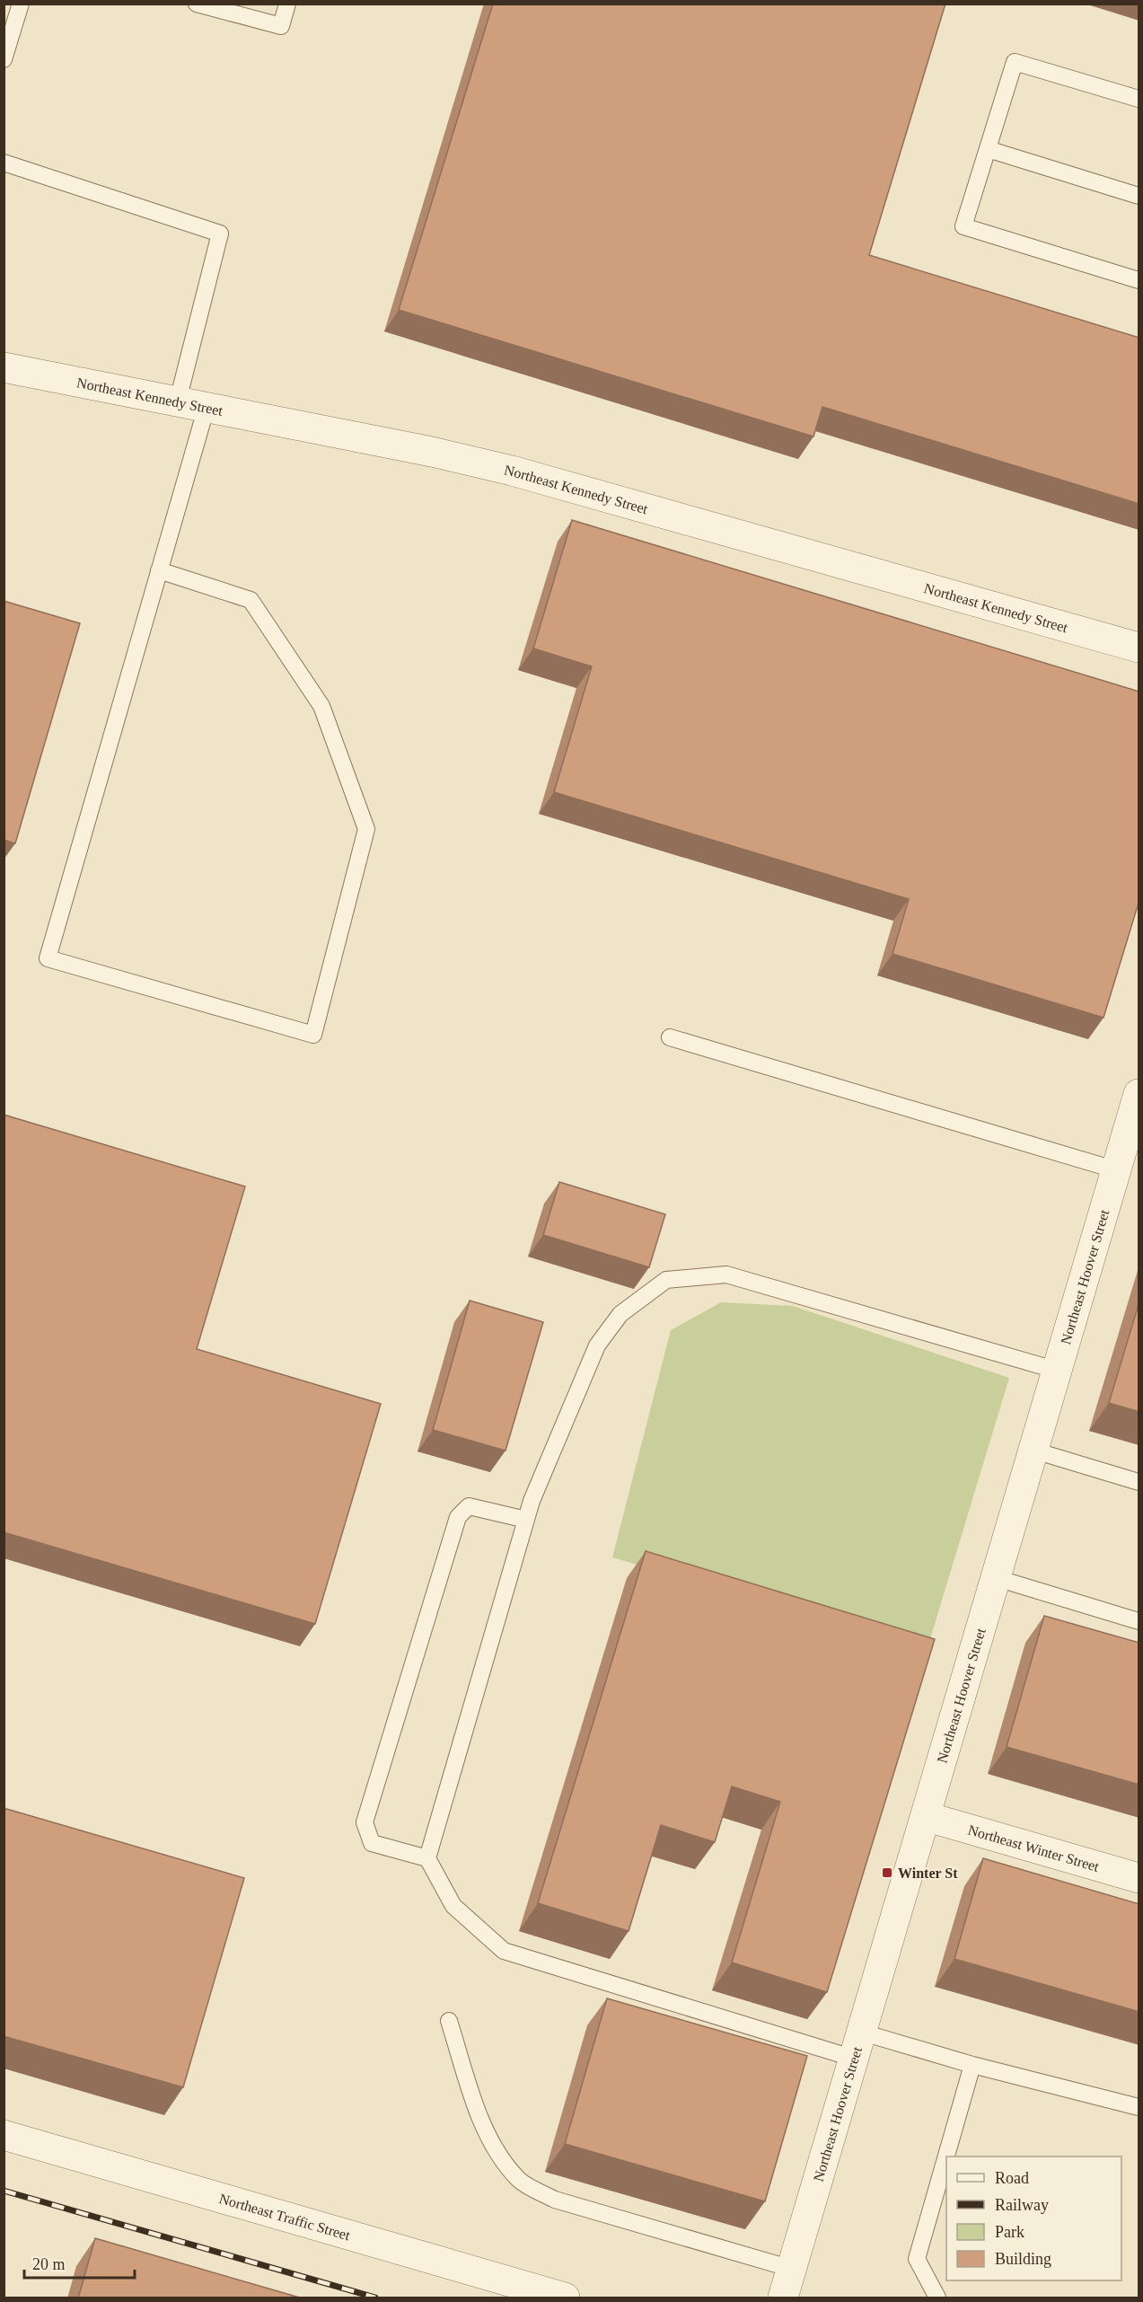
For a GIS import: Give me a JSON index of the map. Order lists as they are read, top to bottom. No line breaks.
{"streets":{"street":["Northeast Kennedy Street","Northeast Hoover Street","Northeast Winter Street","Northeast Traffic Street"]},"crossings":[["Northeast Hoover Street","Northeast Winter Street"]],"places":{"transit":["Winter St"]},"legend":["Road","Railway","Park","Building"],"scale_bar":"20 m"}
